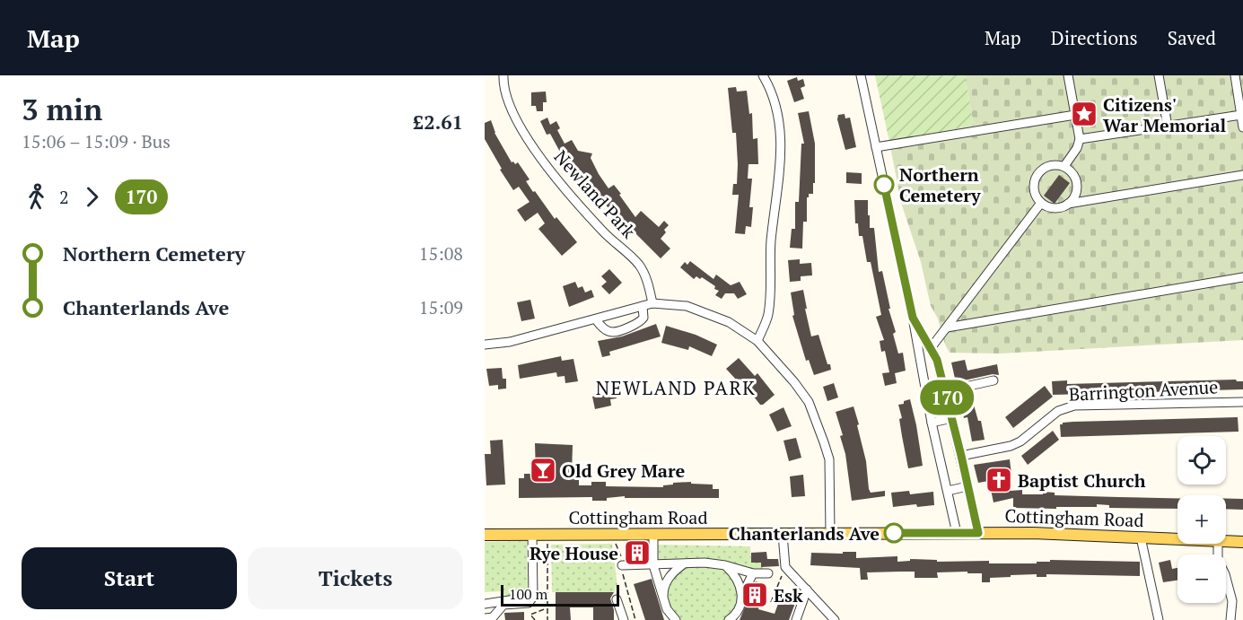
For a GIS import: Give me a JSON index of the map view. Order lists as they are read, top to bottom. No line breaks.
{"streets":{"main road":["Cottingham Road"],"street":["Newland Park","Barrington Avenue"]},"districts":["NEWLAND PARK"],"places":{"place":["Citizens' War Memorial"],"other":["Northern Cemetery","Chanterlands Ave"],"bar":["Old Grey Mare"],"church":["Baptist Church"],"building":["Rye House","Esk"]},"lines":["bus line 170"],"scale_bar":"100 m","page":{"header":"Map","nav":["Map","Directions","Saved"],"heading":["3 min","15:06 – 15:09 · Bus","£2.61"],"on_map":"170","legs":["2","170"],"list":[{"name":"Northern Cemetery","value":"15:08"},{"name":"Chanterlands Ave","value":"15:09"}],"map_buttons":["+","−"],"buttons":["Start","Tickets"],"scale":"100 m"}}
